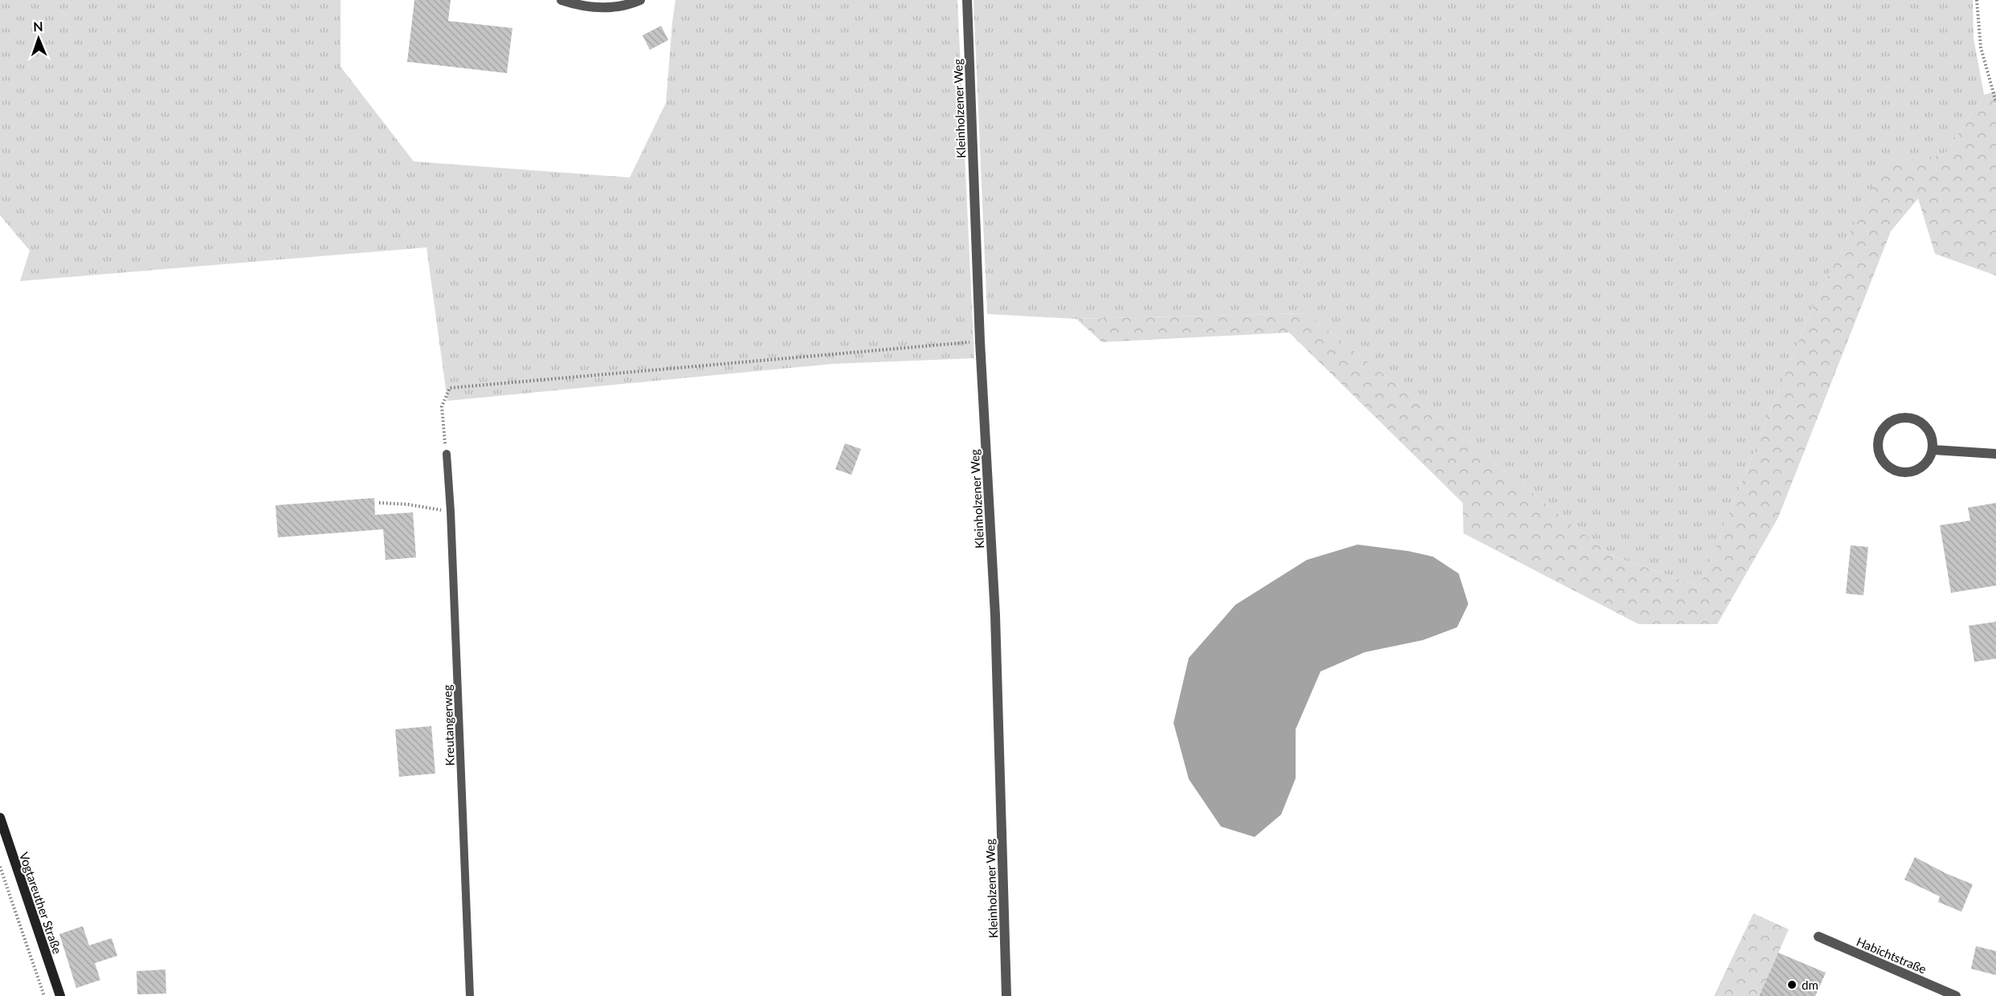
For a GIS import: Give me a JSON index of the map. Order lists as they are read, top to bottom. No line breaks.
{"streets":{"main road":["Vogtareuther Straße"],"street":["Kleinholzener Weg","Habichtstraße"],"lane":["Kreutangerweg"]},"places":["dm"],"north":"top"}
